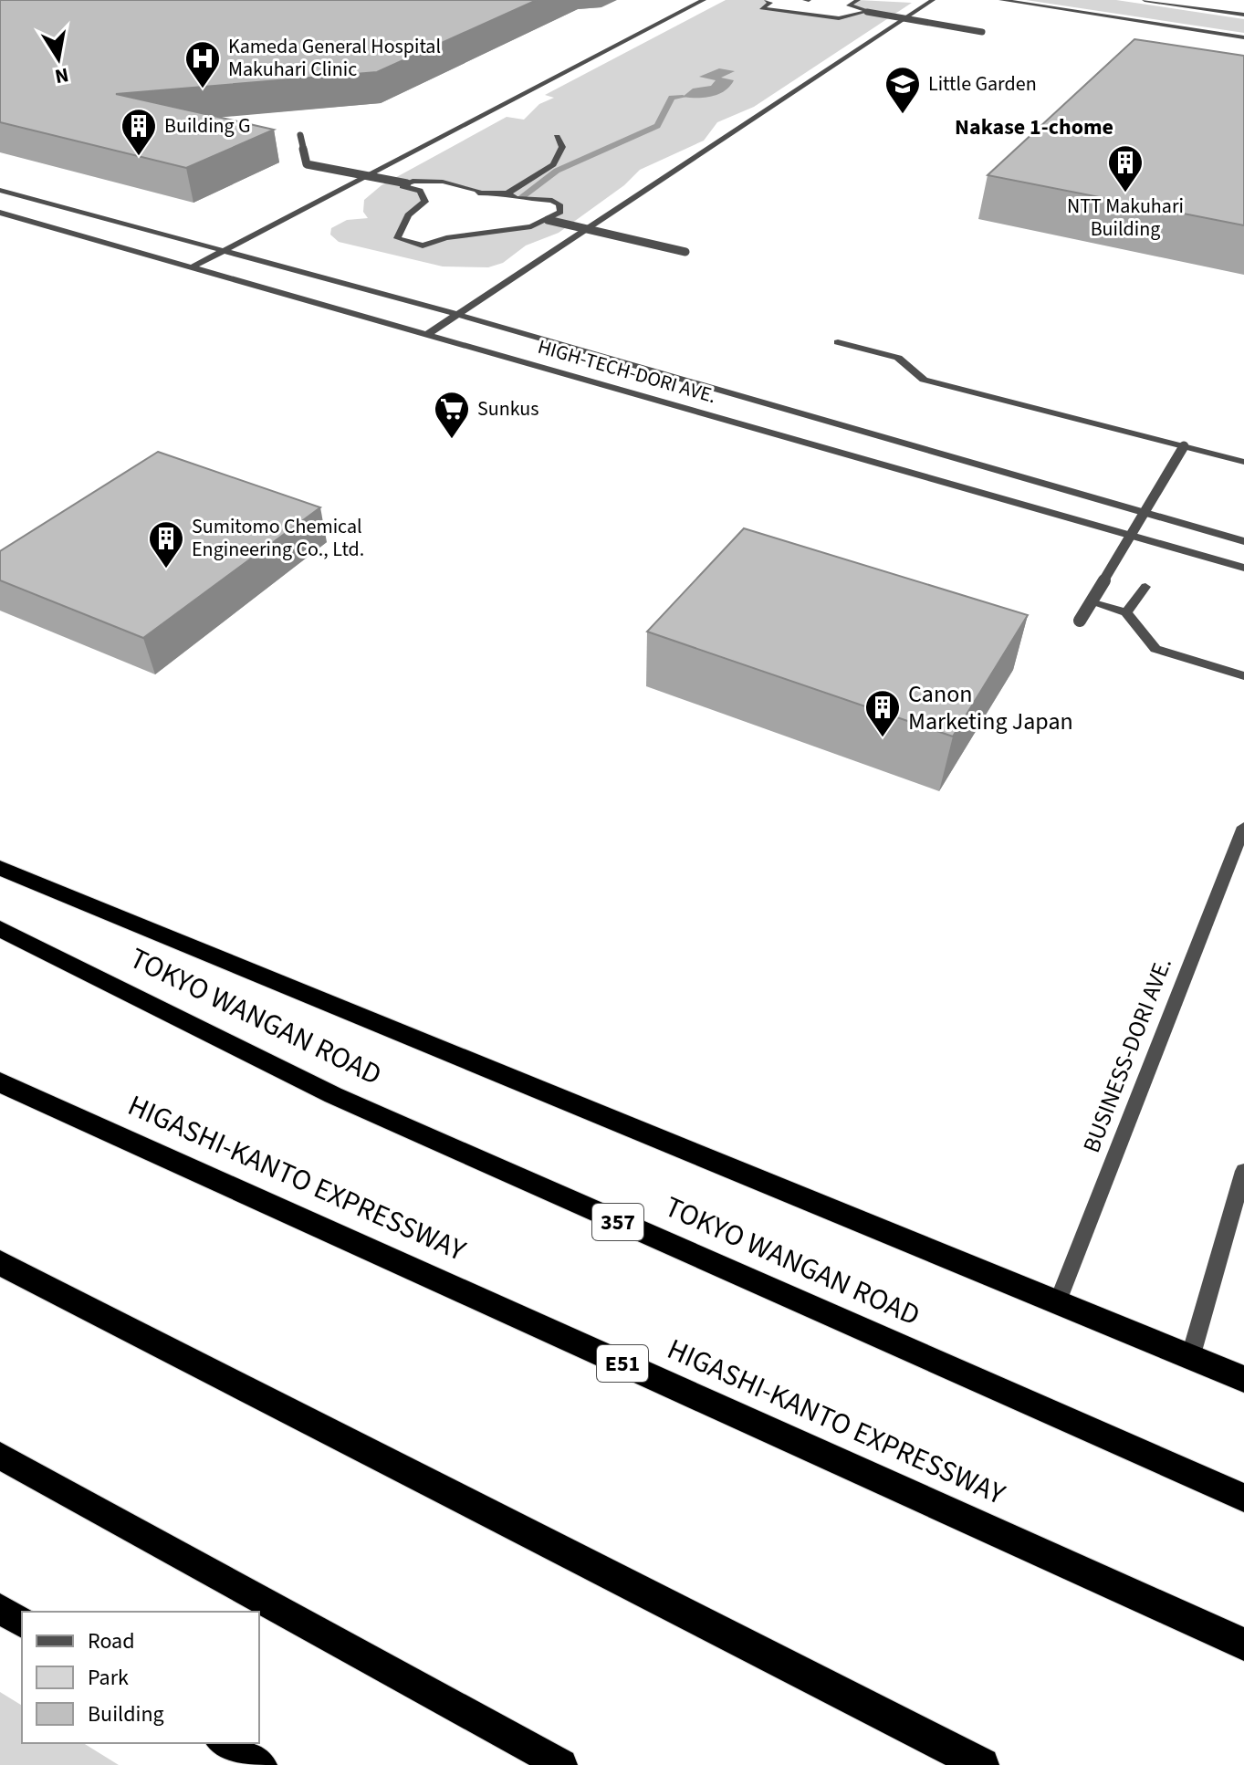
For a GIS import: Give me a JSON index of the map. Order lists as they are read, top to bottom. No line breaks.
{"streets":{"highway":["TOKYO WANGAN ROAD","HIGASHI-KANTO EXPRESSWAY","357","E51"],"street":["HIGH-TECH-DORI AVE.","BUSINESS-DORI AVE."]},"districts":["Nakase 1-chome"],"places":{"hospital":["Kameda General Hospital Makuhari Clinic"],"school or university":["Little Garden"],"building":["Building G","NTT Makuhari Building","Sumitomo Chemical Engineering Co., Ltd.","Canon Marketing Japan"],"supermarket":["Sunkus"]},"legend":["Road","Park","Building"],"north":"bottom"}
